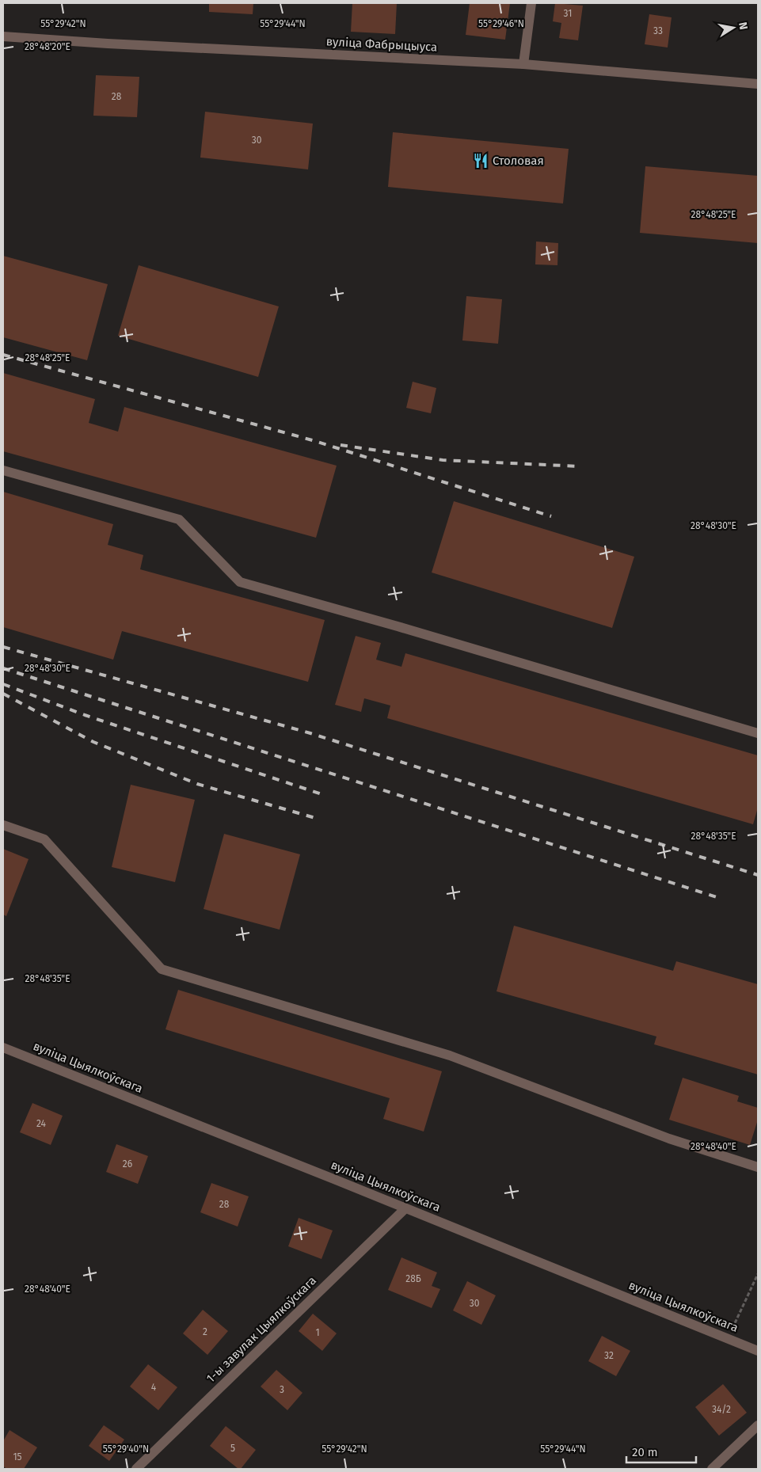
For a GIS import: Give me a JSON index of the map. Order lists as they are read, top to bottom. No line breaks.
{"streets":{"street":["вуліца Фабрыцыуса","вуліца Цыялкоўскага","1-ы завулак Цыялкоўскага"]},"crossings":[["вуліца Цыялкоўскага","1-ы завулак Цыялкоўскага"]],"places":{"restaurant":["Столовая"]},"house_numbers":["31","33","28","30","24","26","28","28Б","30","2","1","32","4","3","34/2","5","15"],"scale_bar":"20 m","north":"right","coordinates":["55°29'42\"N","55°29'44\"N","55°29'46\"N","28°48'20\"E","28°48'25\"E","28°48'30\"E","28°48'35\"E","28°48'40\"E","55°29'40\"N"]}
